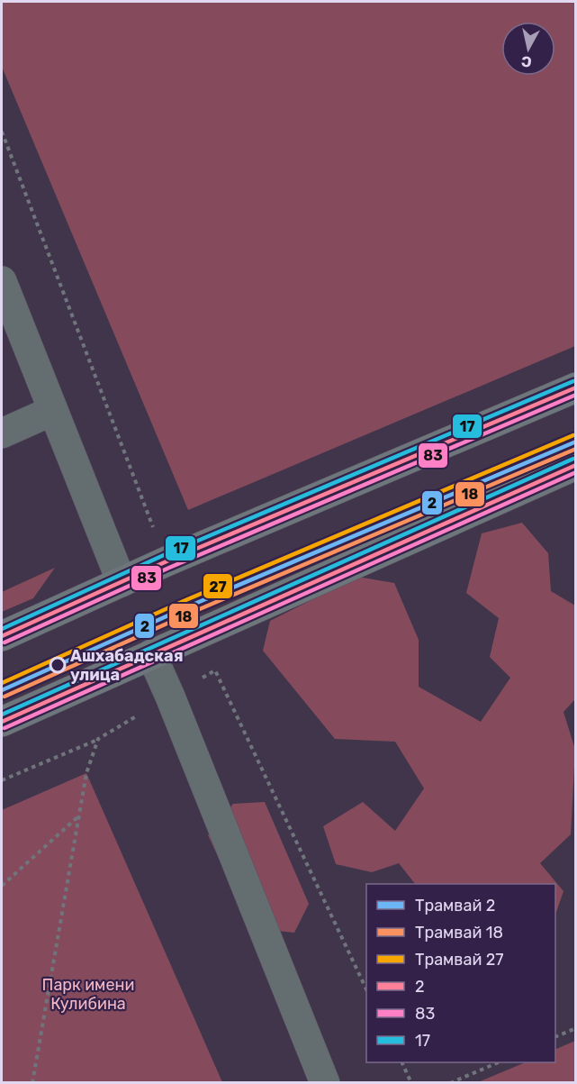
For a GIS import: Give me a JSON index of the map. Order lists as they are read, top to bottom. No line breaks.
{"parks":["Парк имени Кулибина"],"places":["Ашхабадская улица"],"lines":["transit line 17","transit line 2","transit line 83","tram line 27","tram line 2","tram line 18"],"legend":["Трамвай 2","Трамвай 18","Трамвай 27","2","83","17"],"north":"bottom"}
